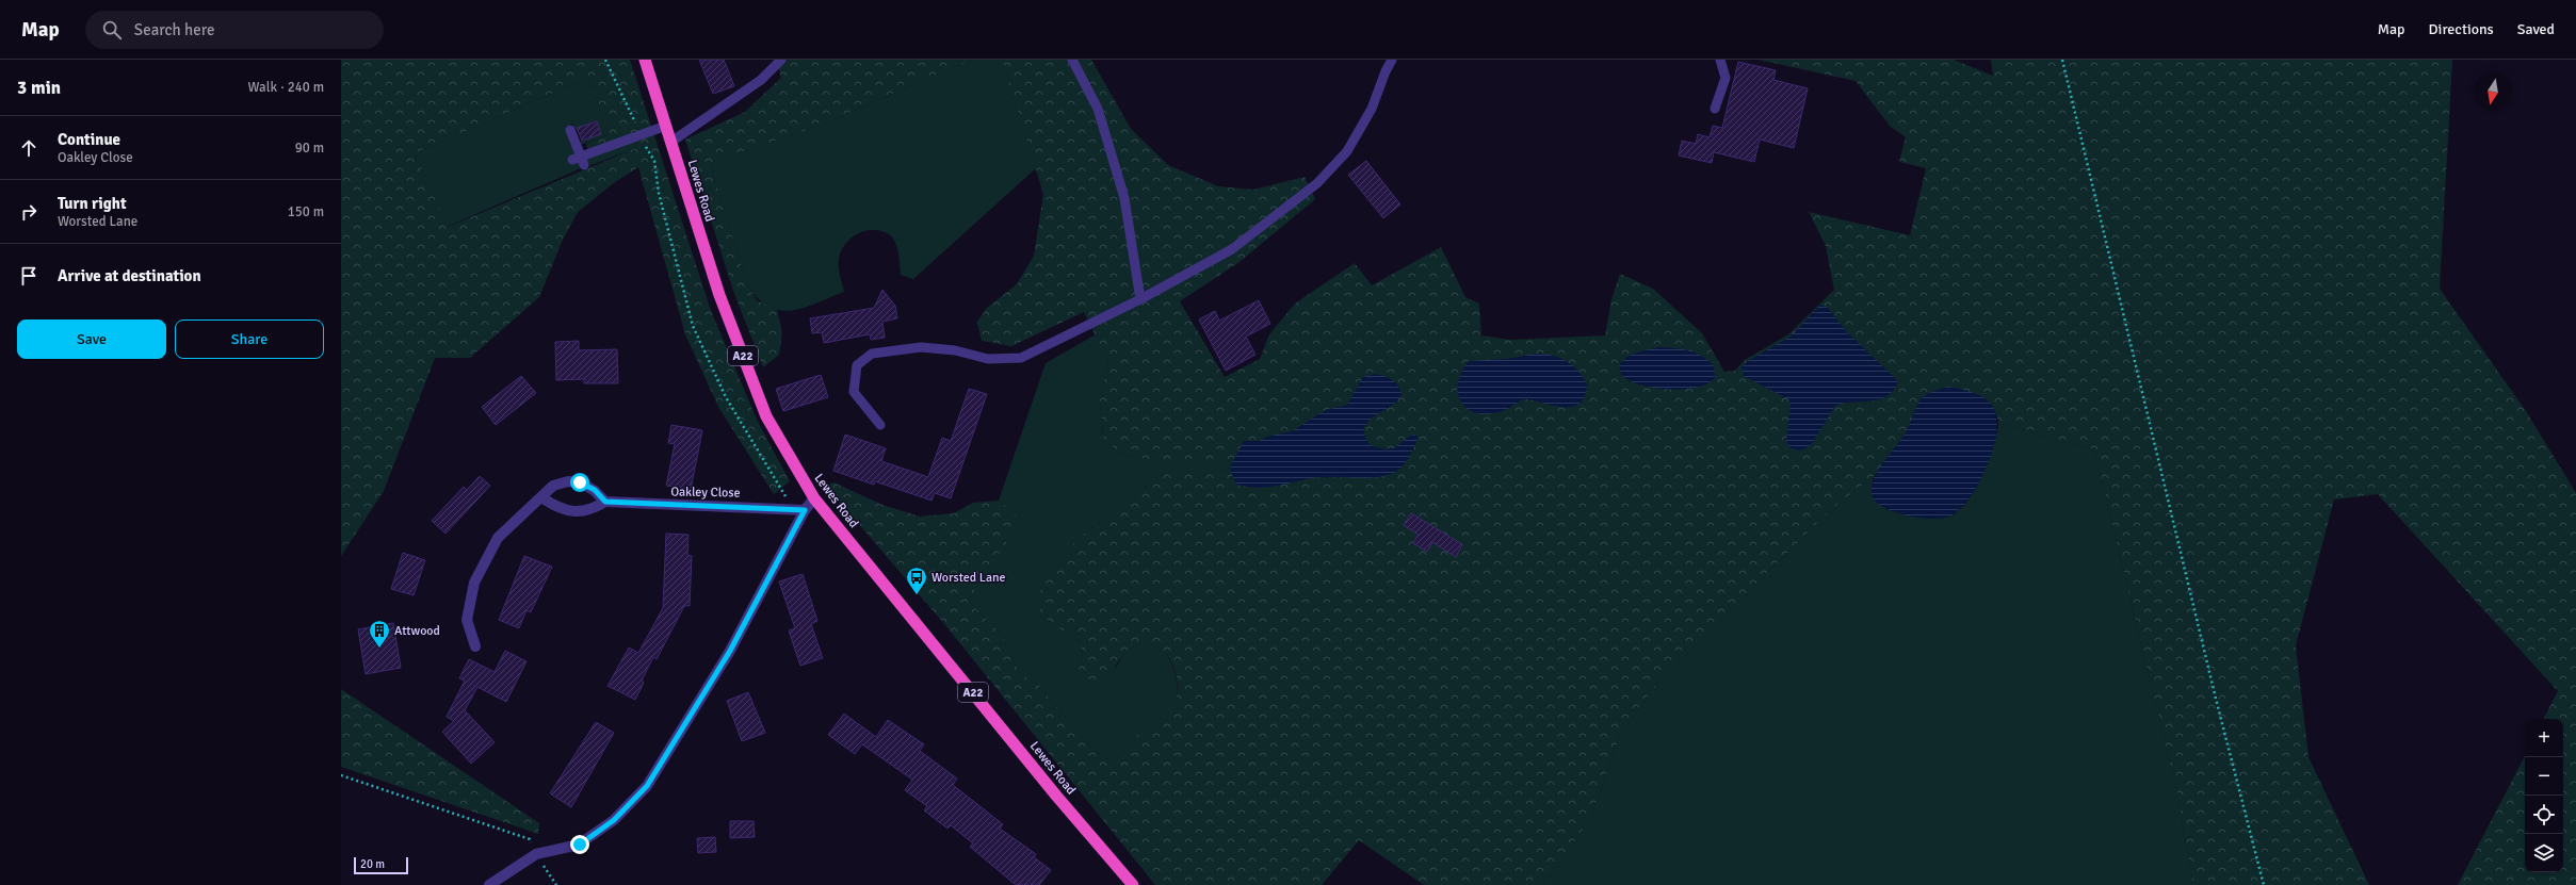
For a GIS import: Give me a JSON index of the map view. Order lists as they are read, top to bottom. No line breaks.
{"streets":{"highway":["Lewes Road","A22"],"street":["Oakley Close"]},"places":{"bus stop":["Worsted Lane"],"building":["Attwood"]},"scale_bar":"20 m","north":"bottom","page":{"header":"Map","search":"Search here","nav":["Map","Directions","Saved"],"heading":["3 min","Walk · 240 m"],"list":[["Continue","Oakley Close","90 m"],["Turn right","Worsted Lane","150 m"],"Arrive at destination"],"buttons":["Save","Share"],"map_buttons":["+","−"],"scale":"20 m"}}
